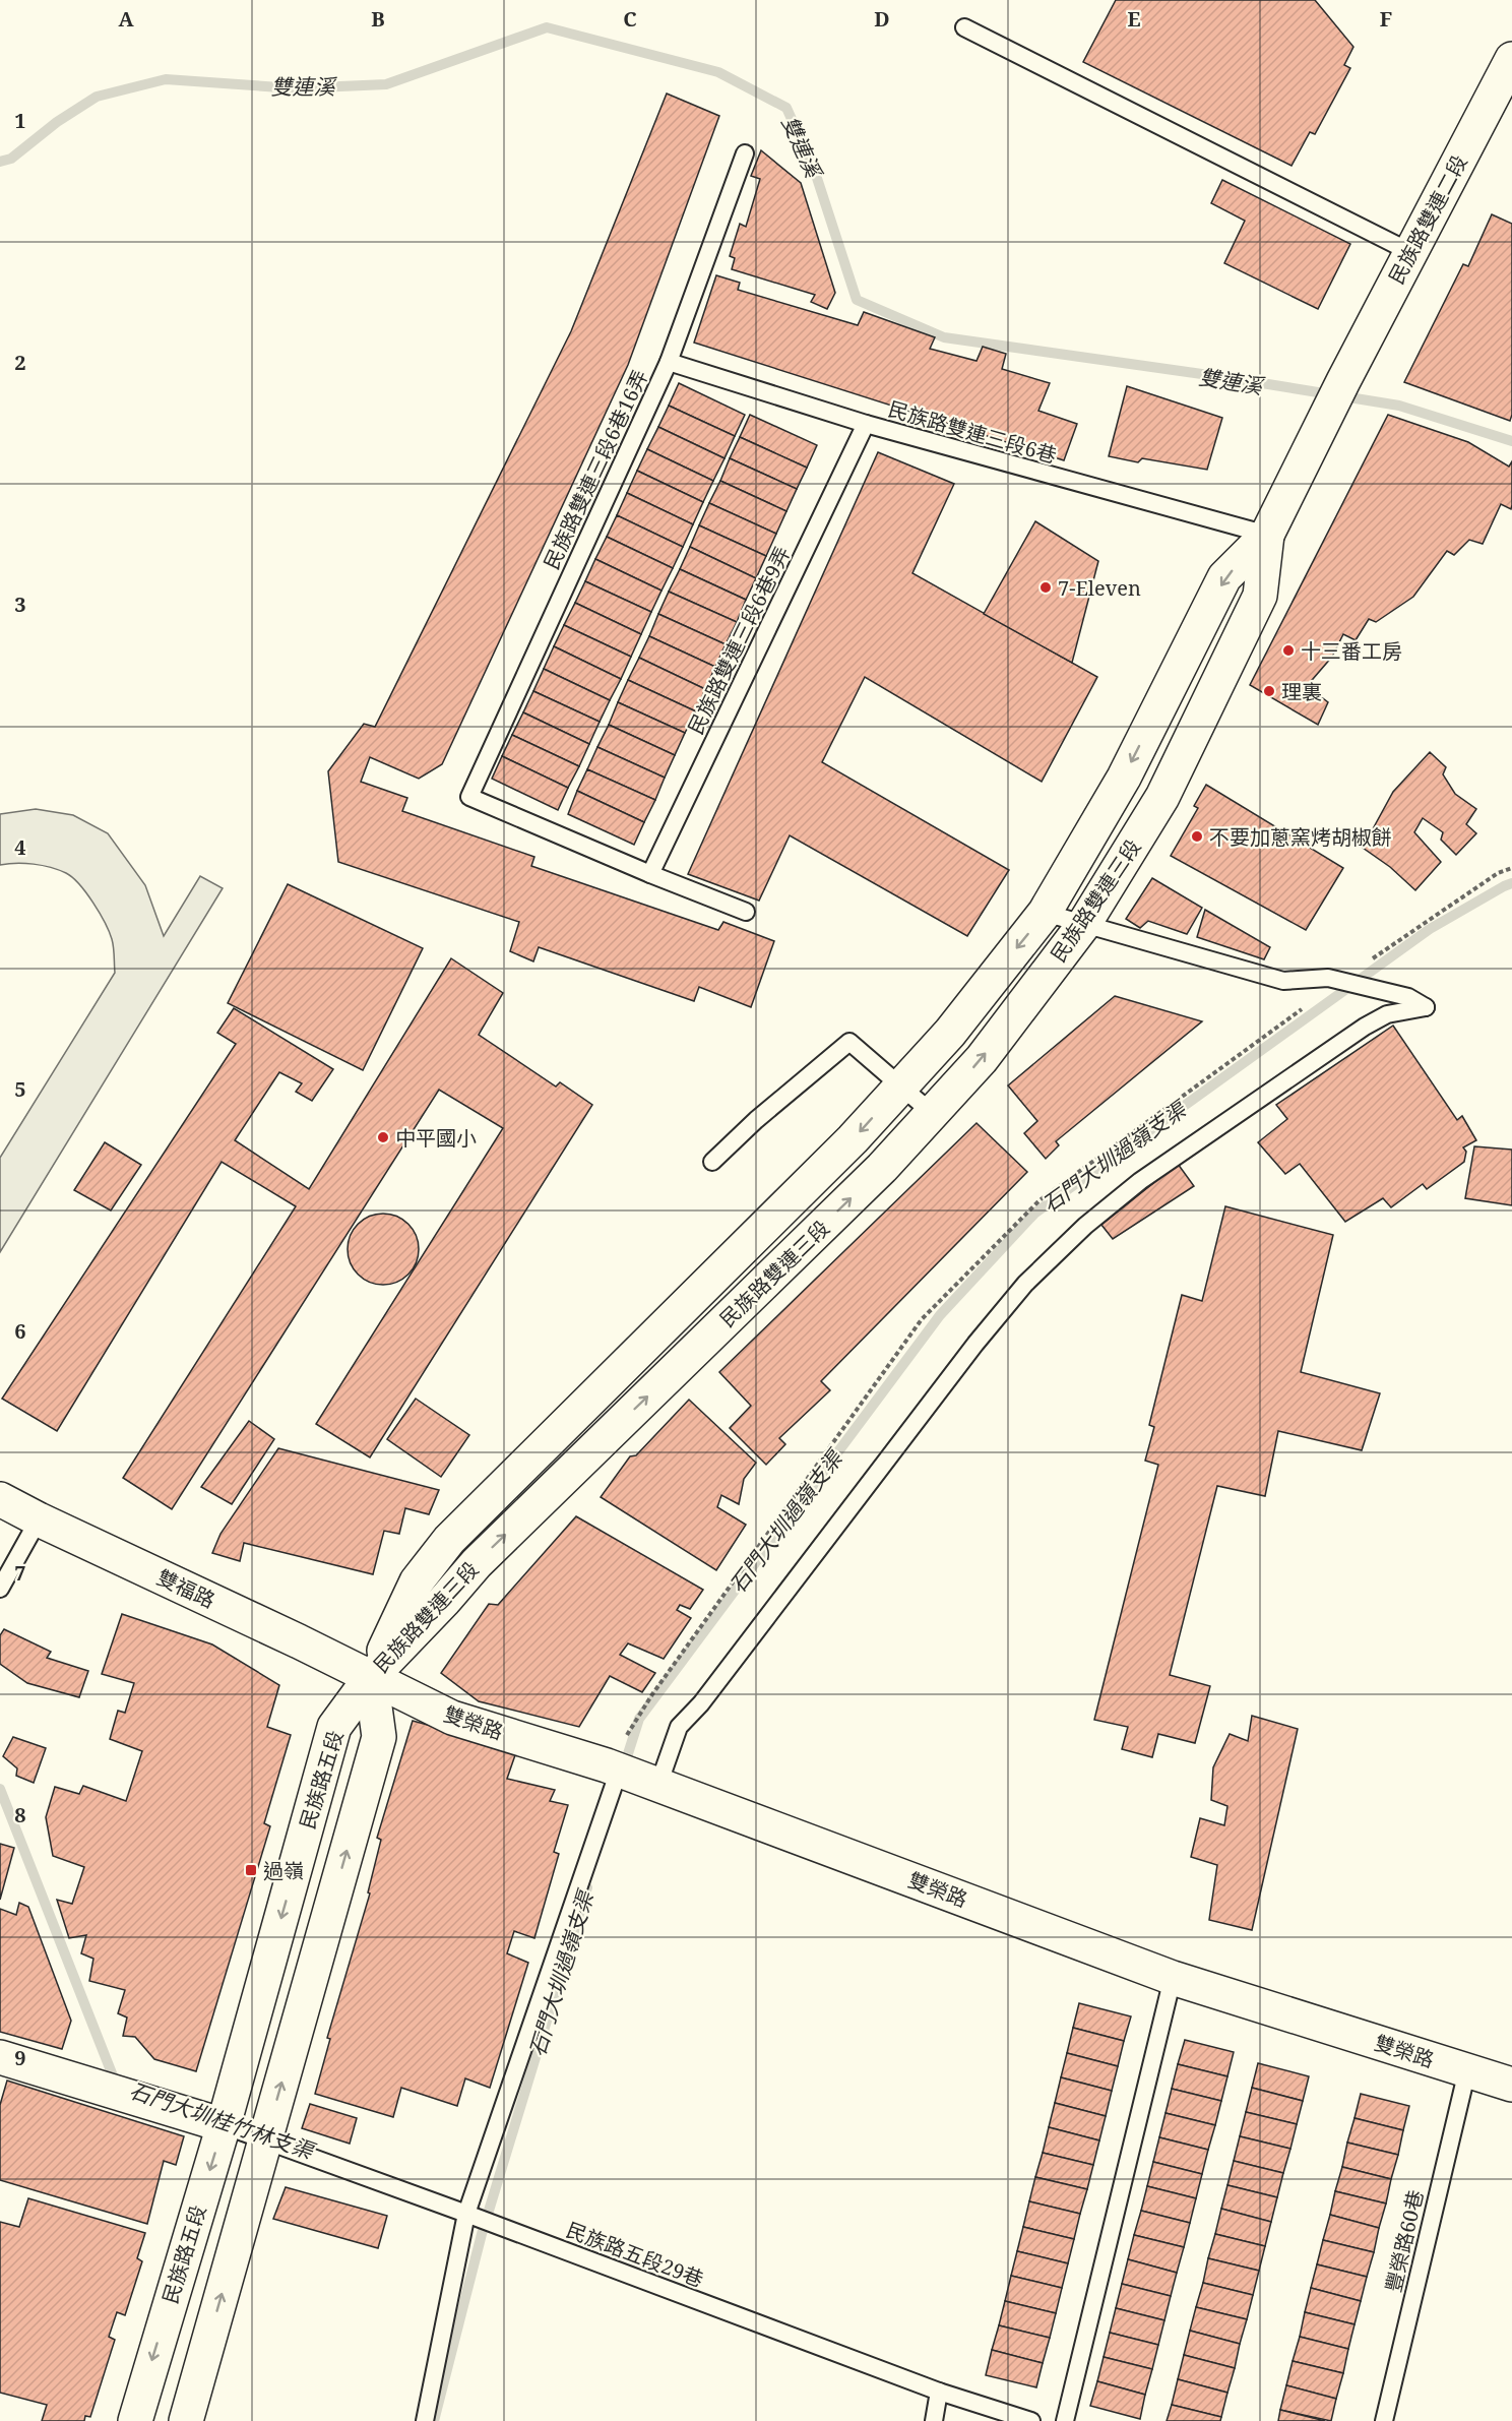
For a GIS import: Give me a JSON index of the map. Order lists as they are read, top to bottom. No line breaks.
{"streets":{"main road":["民族路雙連二段","民族路雙連三段","雙福路","雙榮路","民族路五段"],"lane":["民族路雙連三段6巷","民族路雙連三段6巷16弄","民族路雙連三段6巷9弄","豐榮路60巷","民族路五段29巷"]},"crossings":[["民族路雙連二段","民族路雙連三段"],["民族路雙連三段6巷","民族路雙連三段6巷16弄"],["民族路雙連三段6巷","民族路雙連三段6巷9弄"],["民族路雙連三段6巷","民族路雙連三段"],["民族路雙連三段6巷16弄","民族路雙連三段6巷9弄"],["民族路雙連三段","雙福路"],["民族路雙連三段","雙榮路"],["民族路雙連三段","民族路五段"],["雙福路","雙榮路"],["雙福路","民族路五段"],["雙榮路","民族路五段"],["雙榮路","豐榮路60巷"],["民族路五段","民族路五段29巷"]],"water":["雙連溪","石門大圳過嶺支渠","石門大圳桂竹林支渠"],"places":{"other":["7-Eleven","十三番工房","理裏","不要加蔥窯烤胡椒餅","中平國小"],"transit":["過嶺"]},"grid":{"columns":["A","B","C","D","E","F"],"rows":["1","2","3","4","5","6","7","8","9"]}}
